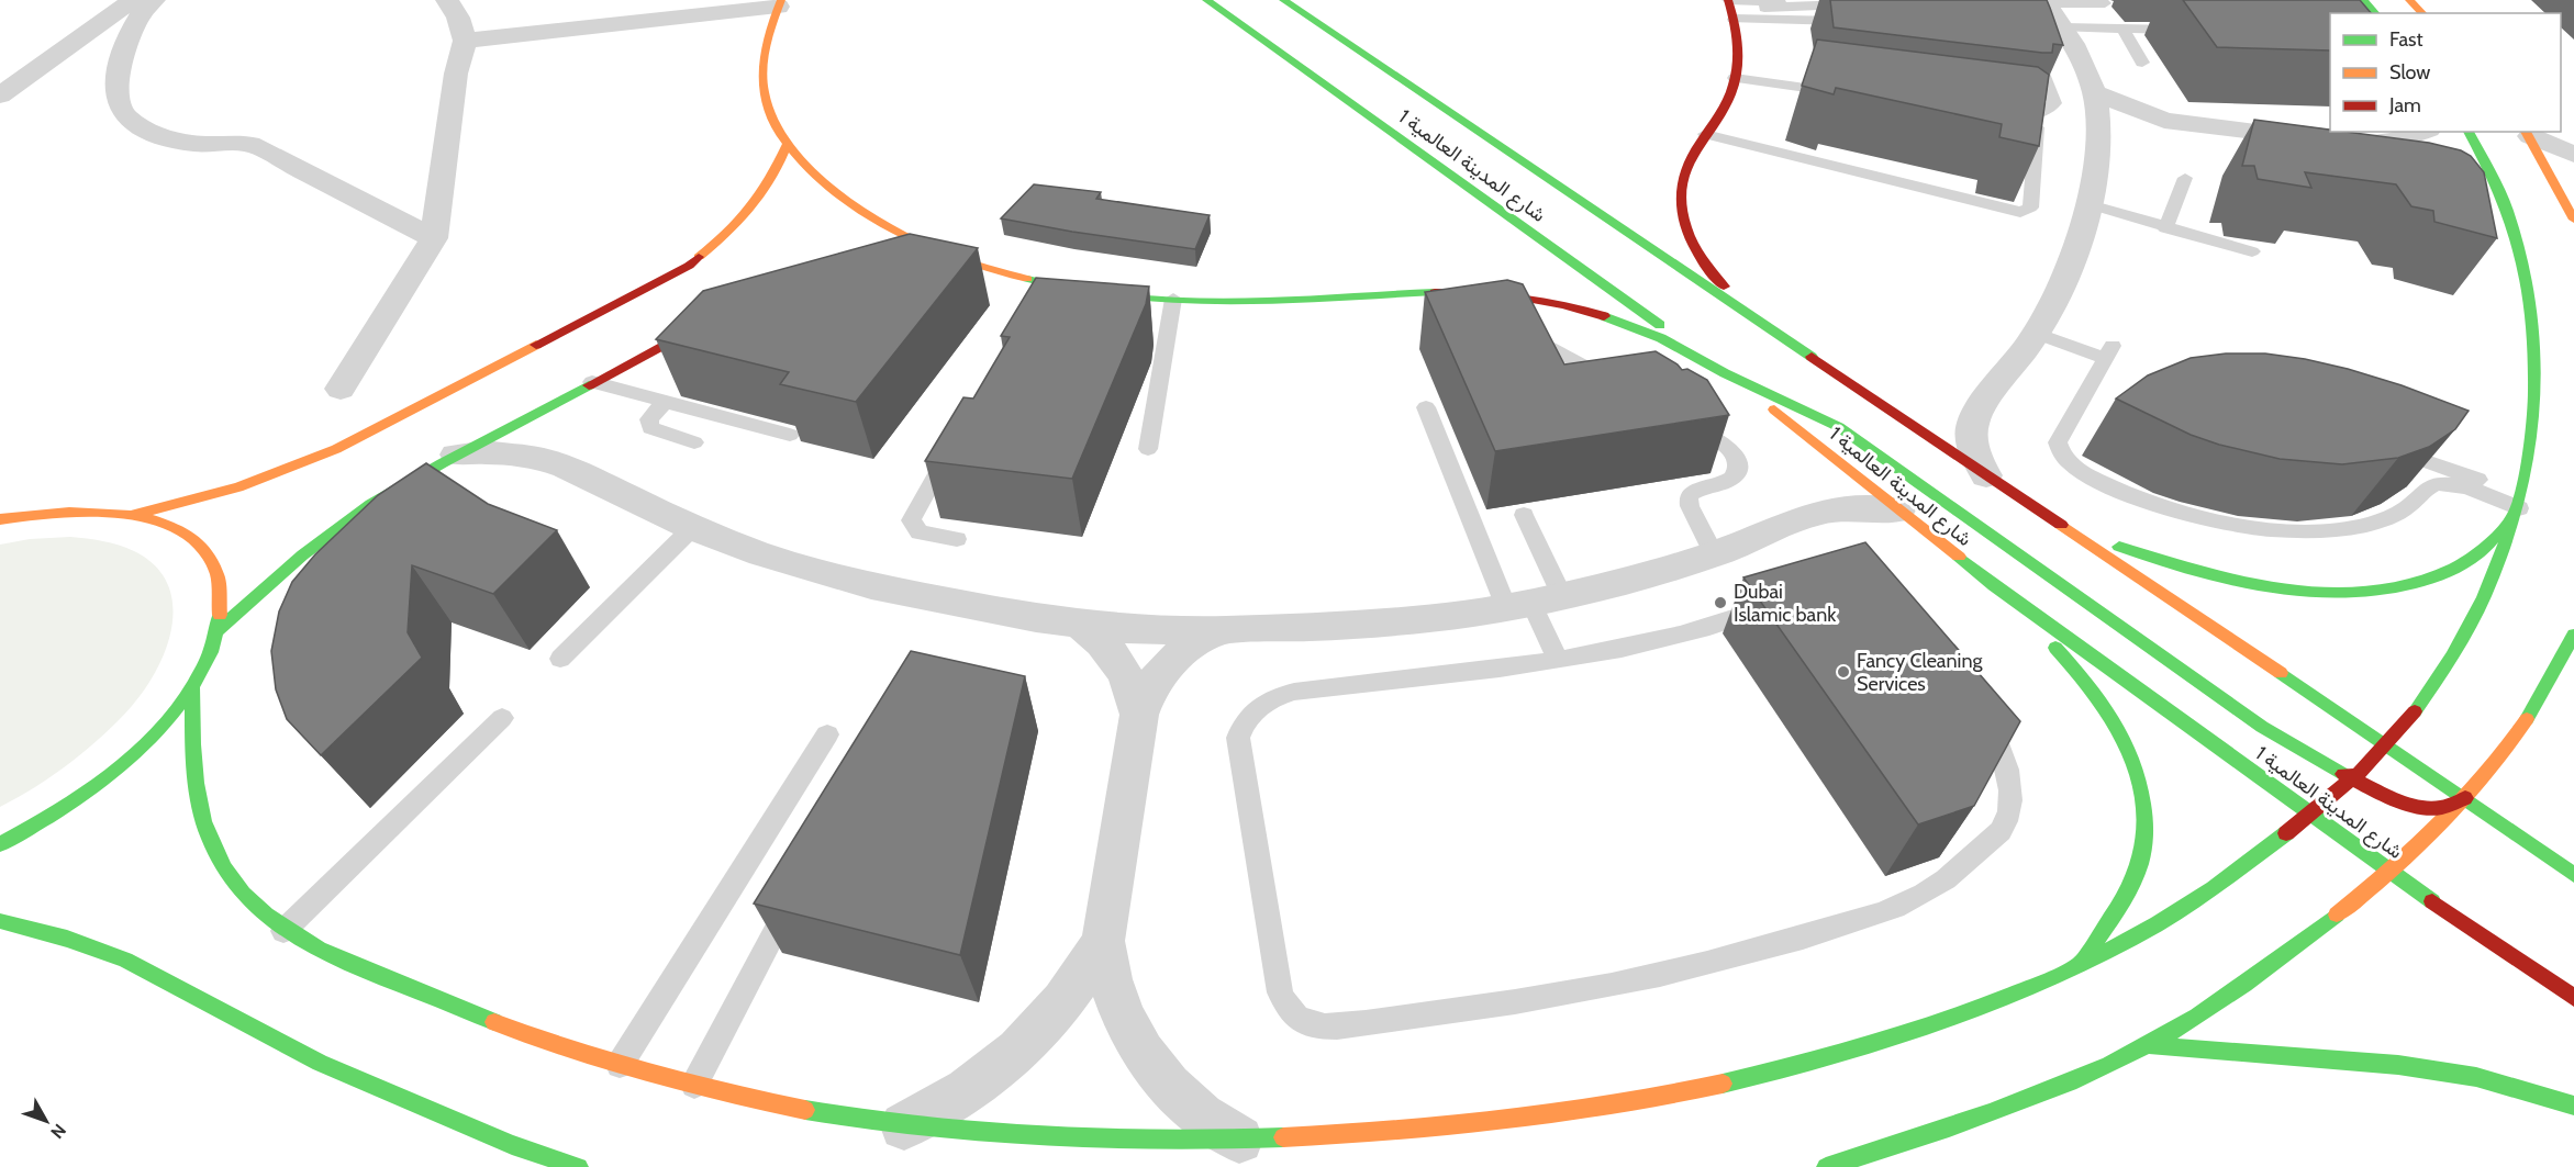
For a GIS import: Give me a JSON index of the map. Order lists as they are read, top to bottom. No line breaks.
{"streets":{"street":["شارع المدينة العالمية 1"]},"places":["Dubai Islamic bank","Fancy Cleaning Services"],"legend":["Fast","Slow","Jam"],"north":"bottom right"}
